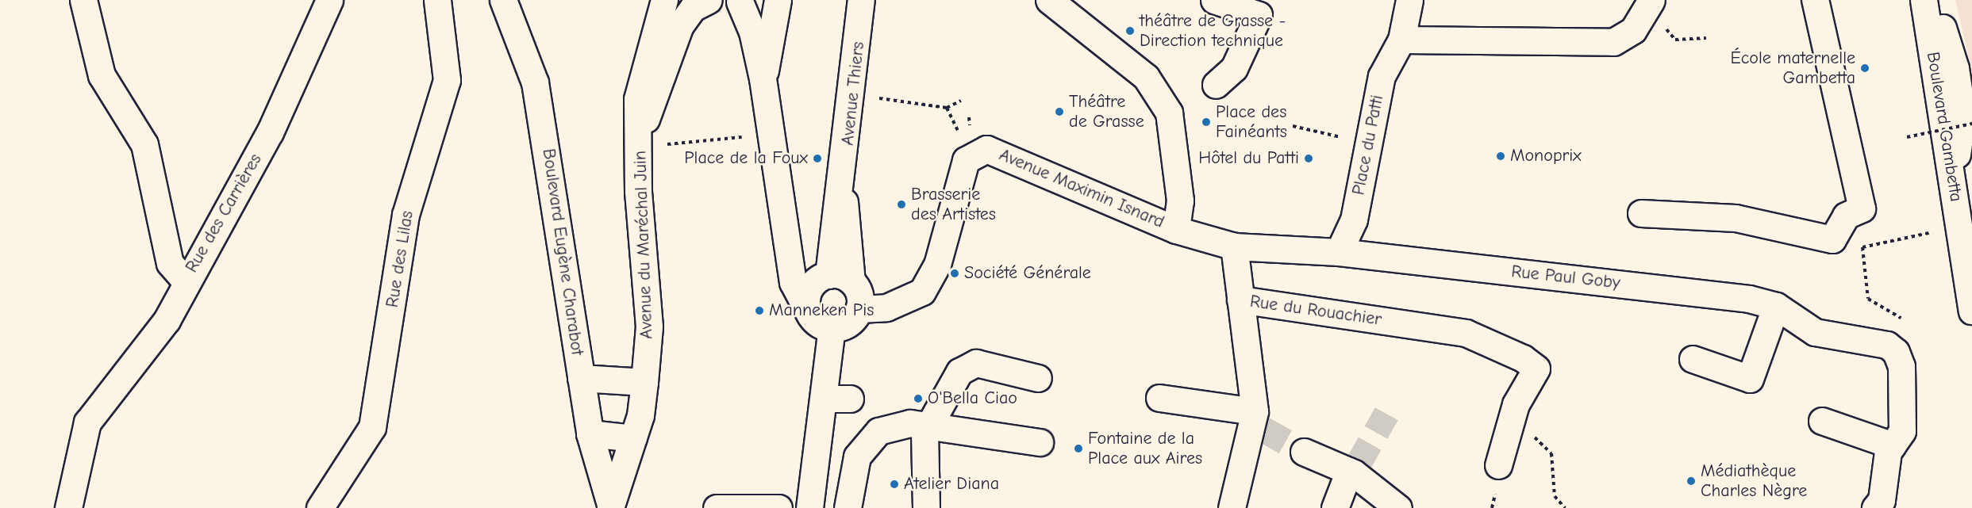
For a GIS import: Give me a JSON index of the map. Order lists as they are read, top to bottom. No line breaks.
{"streets":{"street":["Avenue Thiers","Boulevard Gambetta","Place du Patti","Avenue Maximin Isnard","Rue des Carrières","Avenue du Maréchal Juin","Boulevard Eugène Charabot","Rue des Lilas","Rue Paul Goby","Rue du Rouachier"]},"crossings":[["Avenue Thiers","Avenue Maximin Isnard"],["Place du Patti","Rue Paul Goby"],["Avenue Maximin Isnard","Rue Paul Goby"],["Avenue du Maréchal Juin","Boulevard Eugène Charabot"]],"places":["théâtre de Grasse - Direction technique","École maternelle Gambetta","Théâtre de Grasse","Place des Fainéants","Monoprix","Place de la Foux","Hôtel du Patti","Brasserie des Artistes","Société Générale","Manneken Pis","O'Bella Ciao","Fontaine de la Place aux Aires","Médiathèque Charles Nègre","Atelier Diana"]}
